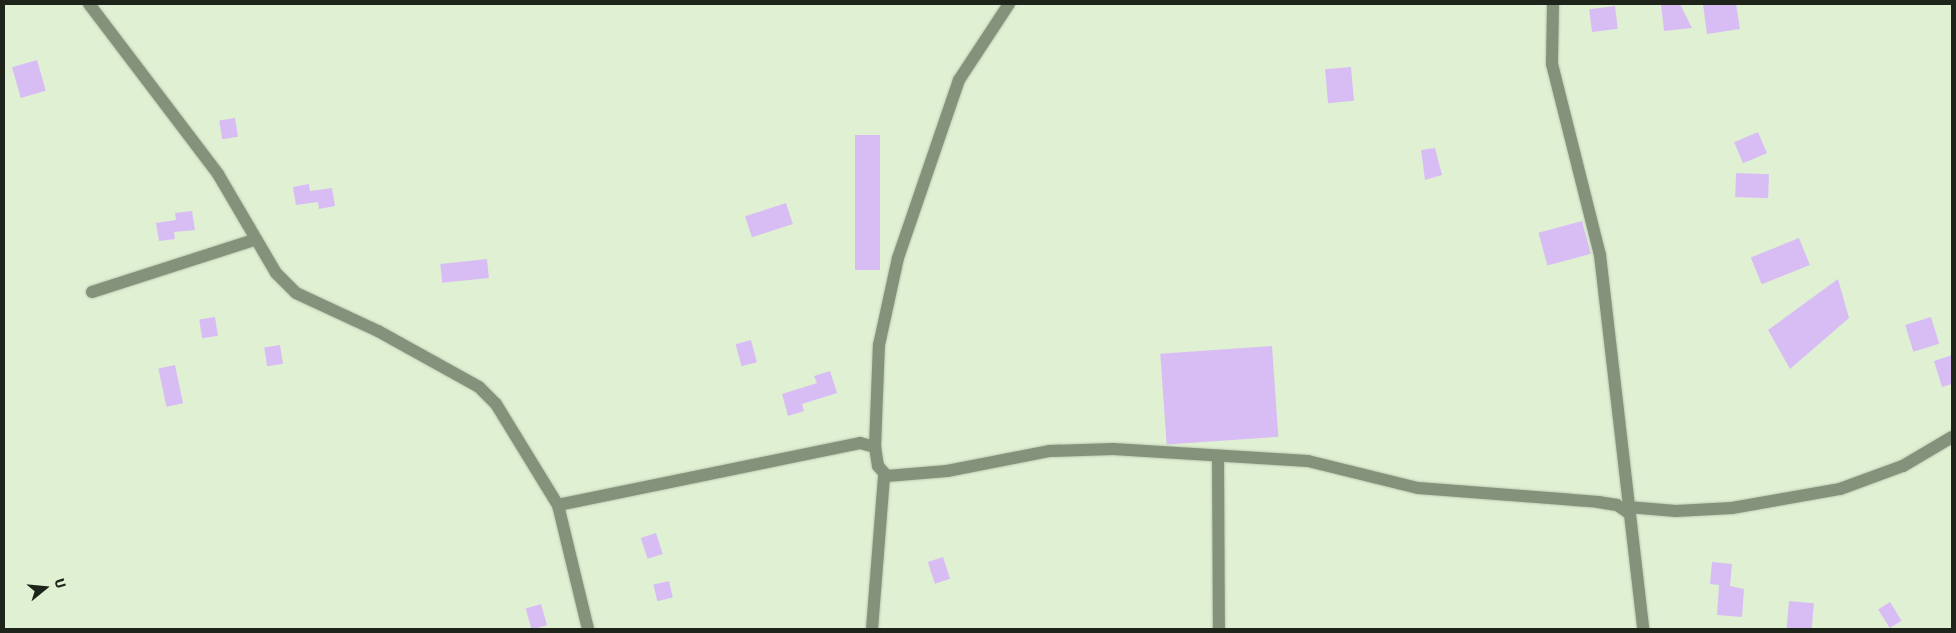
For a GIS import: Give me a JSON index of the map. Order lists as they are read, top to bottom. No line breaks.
{"north":"right"}
